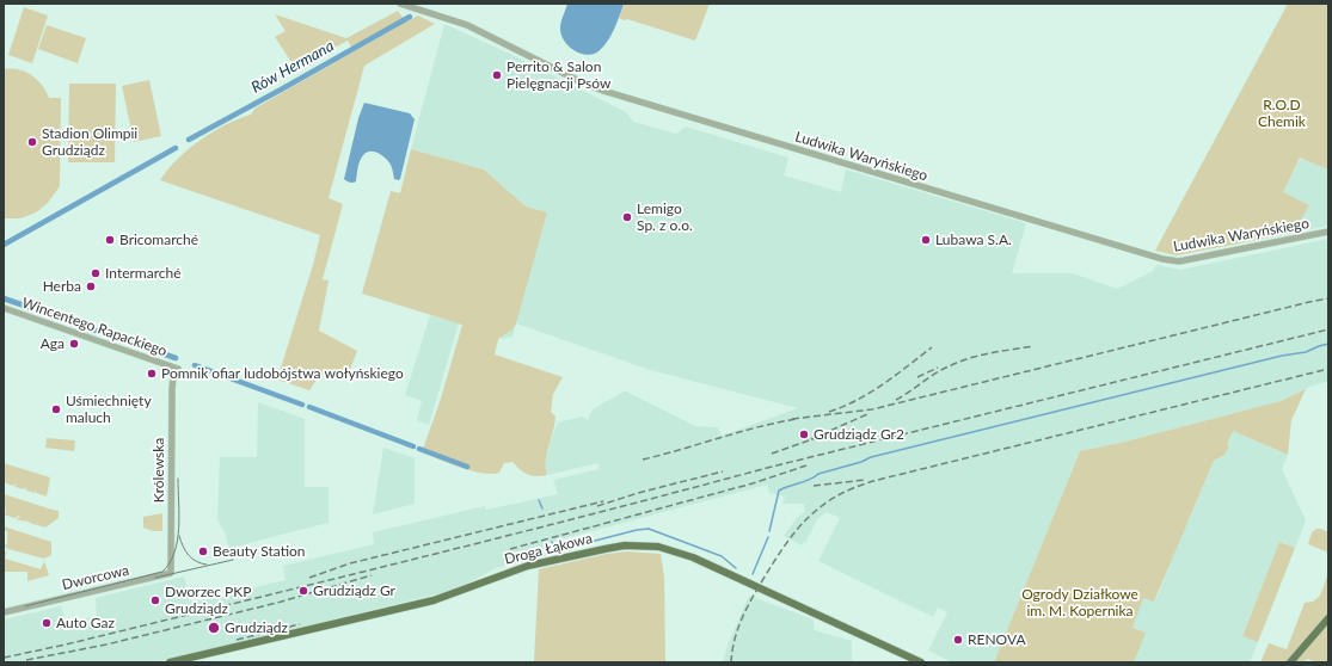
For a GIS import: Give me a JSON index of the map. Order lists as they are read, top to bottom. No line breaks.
{"streets":{"main road":["Droga Łąkowa"],"street":["Ludwika Waryńskiego","Wincentego Rapackiego","Królewska","Dworcowa"]},"crossings":[["Wincentego Rapackiego","Królewska"],["Królewska","Dworcowa"]],"water":["Rów Hermana"],"parks":["R.O.D Chemik","Ogrody Działkowe im. M. Kopernika"],"places":["Perrito & Salon Pielęgnacji Psów","Stadion Olimpii Grudziądz","Lemigo Sp. z o.o.","Bricomarché","Lubawa S.A.","Intermarché","Herba","Aga","Pomnik ofiar ludobójstwa wołyńskiego","Uśmiechnięty maluch","Grudziądz Gr2","Beauty Station","Grudziądz Gr","Dworzec PKP Grudziądz","Auto Gaz","Grudziądz","RENOVA"]}
